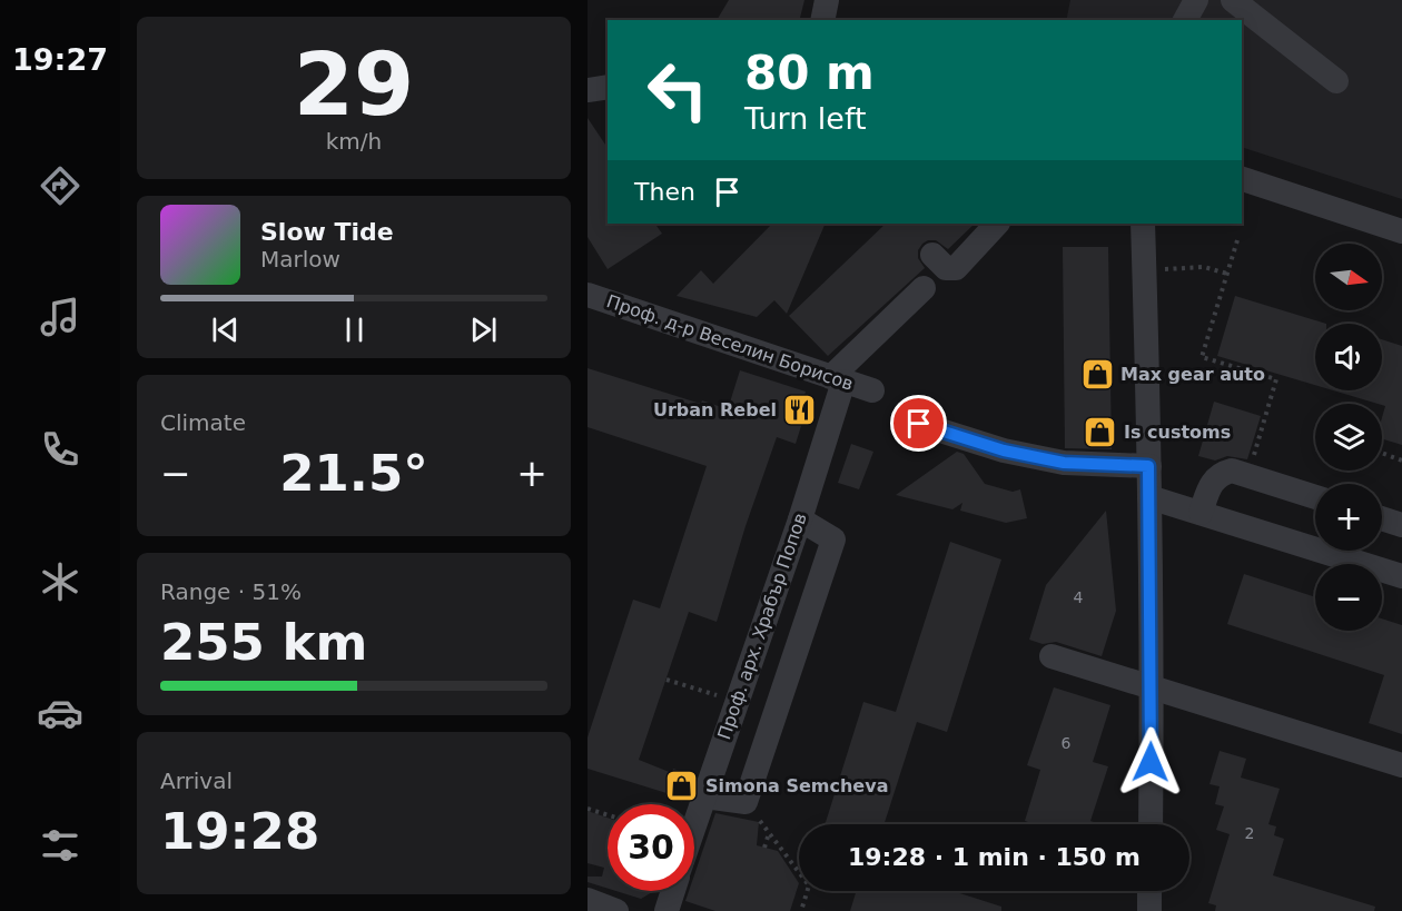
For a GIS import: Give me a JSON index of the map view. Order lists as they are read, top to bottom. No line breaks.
{"streets":{"street":["Проф. д-р Веселин Борисов","Проф. арх. Храбър Попов"]},"crossings":[["Проф. д-р Веселин Борисов","Проф. арх. Храбър Попов"]],"places":{"shop":["Max gear auto","Is customs","Simona Semcheva"],"restaurant":["Urban Rebel"]},"house_numbers":["4","6","2"],"north":"right","page":{"tabs":"19:27","tile":[["29","km/h"],"Climate",["Range · 51%","255 km"],["Arrival","19:28"]],"turn":["80 m","Turn left"],"then":"Then","song":["Slow Tide","Marlow"],"map_buttons":["+","−"],"heat":["−","21.5°","+"],"limit":"30","trip":"19:28 · 1 min · 150 m"}}
